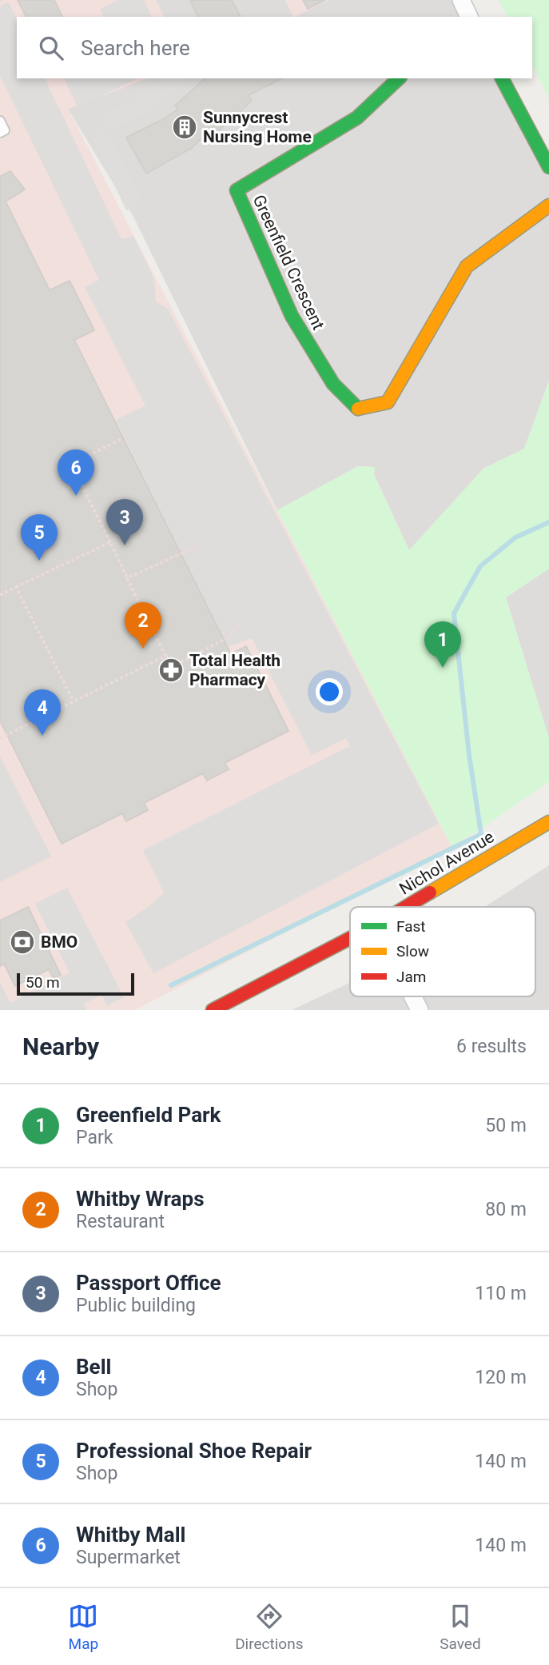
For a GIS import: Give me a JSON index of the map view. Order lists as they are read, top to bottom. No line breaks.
{"streets":{"street":["Greenfield Crescent","Nichol Avenue"]},"places":{"building":["Sunnycrest Nursing Home"],"pharmacy":["Total Health Pharmacy"],"bank":["BMO"]},"legend":["Fast","Slow","Jam"],"scale_bar":"50 m","page":{"search":"Search here","pins":["6","3","5","2","1","4"],"scale":"50 m","heading":["Nearby","6 results"],"list":[{"mark":"1","name":"Greenfield Park","note":"Park","value":"50 m"},{"mark":"2","name":"Whitby Wraps","note":"Restaurant","value":"80 m"},{"mark":"3","name":"Passport Office","note":"Public building","value":"110 m"},{"mark":"4","name":"Bell","note":"Shop","value":"120 m"},{"mark":"5","name":"Professional Shoe Repair","note":"Shop","value":"140 m"},{"mark":"6","name":"Whitby Mall","note":"Supermarket","value":"140 m"}],"nav":["Map","Directions","Saved"]}}
